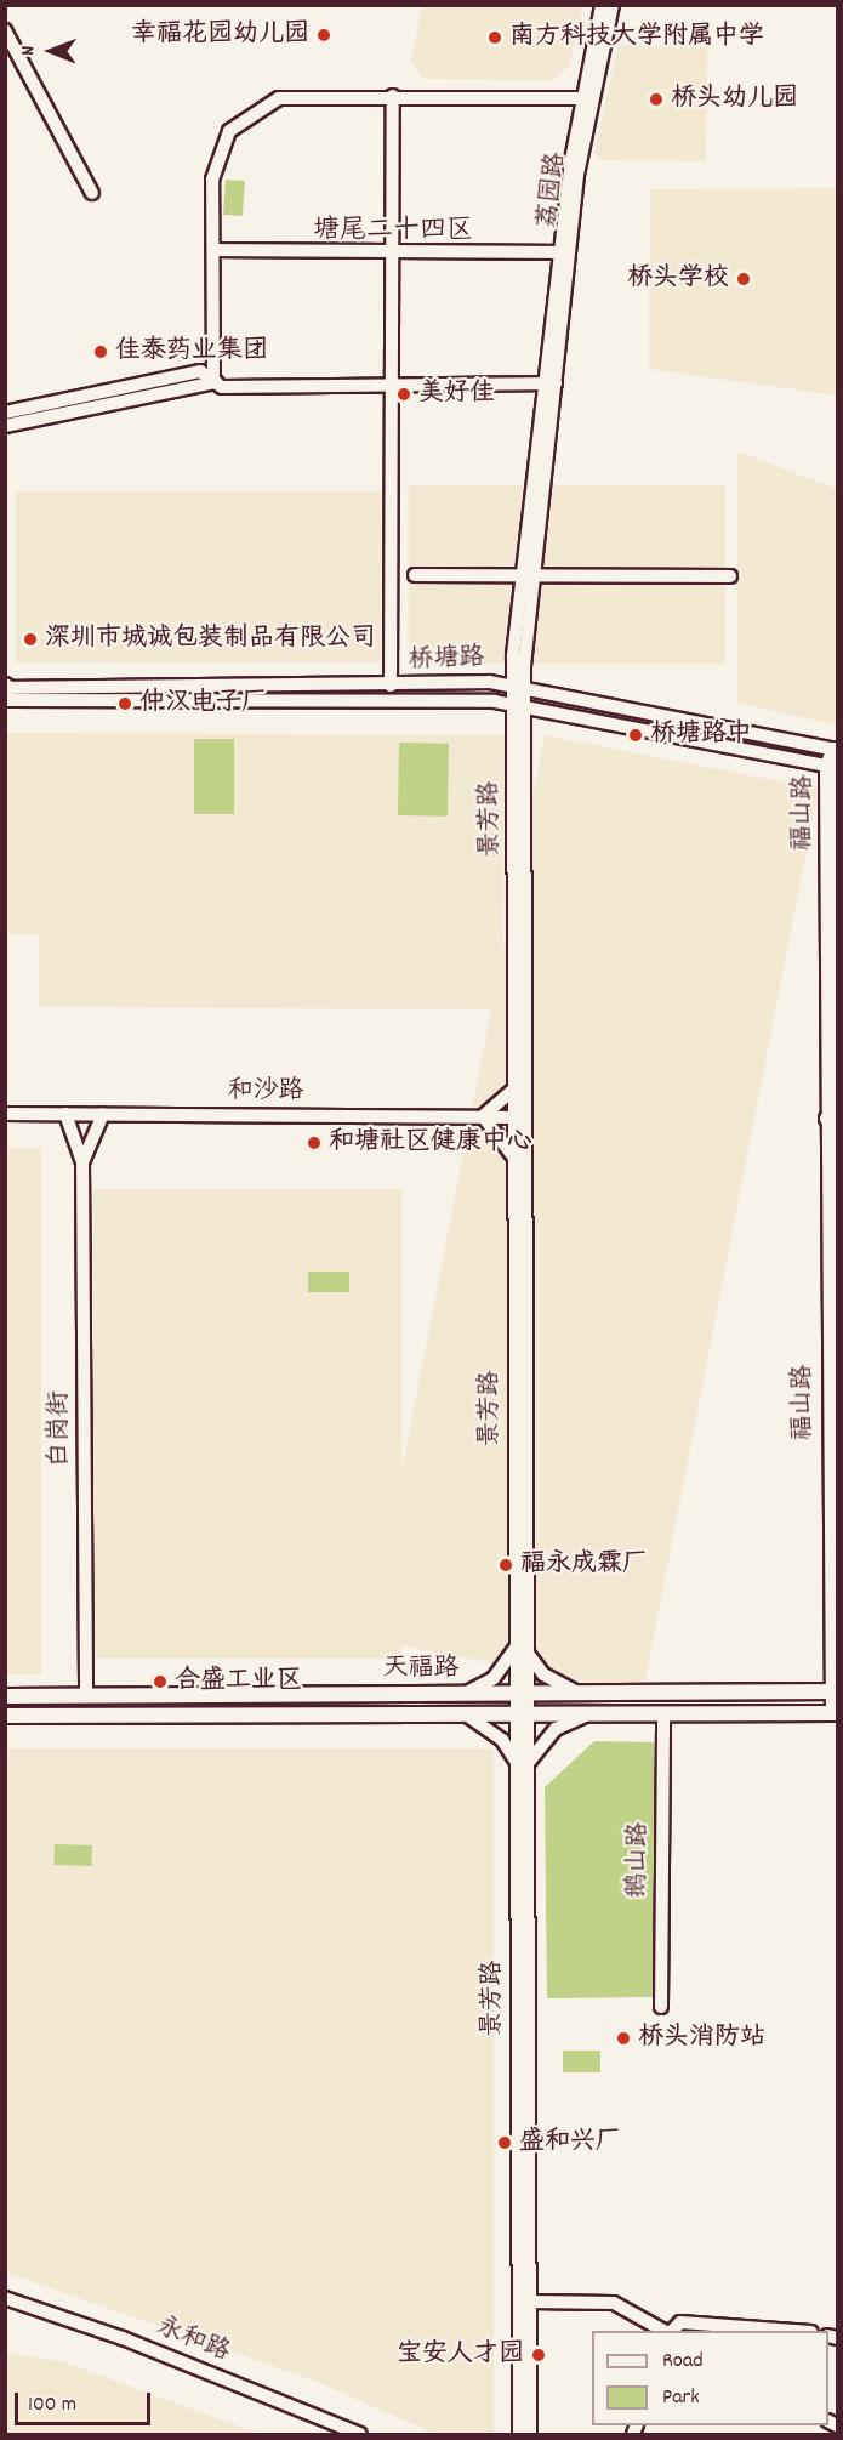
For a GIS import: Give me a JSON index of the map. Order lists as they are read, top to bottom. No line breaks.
{"streets":{"main road":["天福路"],"street":["荔园路","桥塘路","福山路","景芳路","和沙路","白岗街","鹅山路","永和路"]},"crossings":[["荔园路","景芳路"],["桥塘路","福山路"],["桥塘路","景芳路"],["福山路","天福路"],["景芳路","和沙路"],["景芳路","天福路"],["白岗街","天福路"],["天福路","鹅山路"]],"districts":["塘尾二十四区"],"places":["幸福花园幼儿园","南方科技大学附属中学","桥头幼儿园","桥头学校","佳泰药业集团","美好佳","深圳市城诚包装制品有限公司","仲汉电子厂","桥塘路中","和塘社区健康中心","福永成霖厂","合盛工业区","桥头消防站","盛和兴厂","宝安人才园"],"legend":["Road","Park"],"scale_bar":"100 m","north":"left"}
